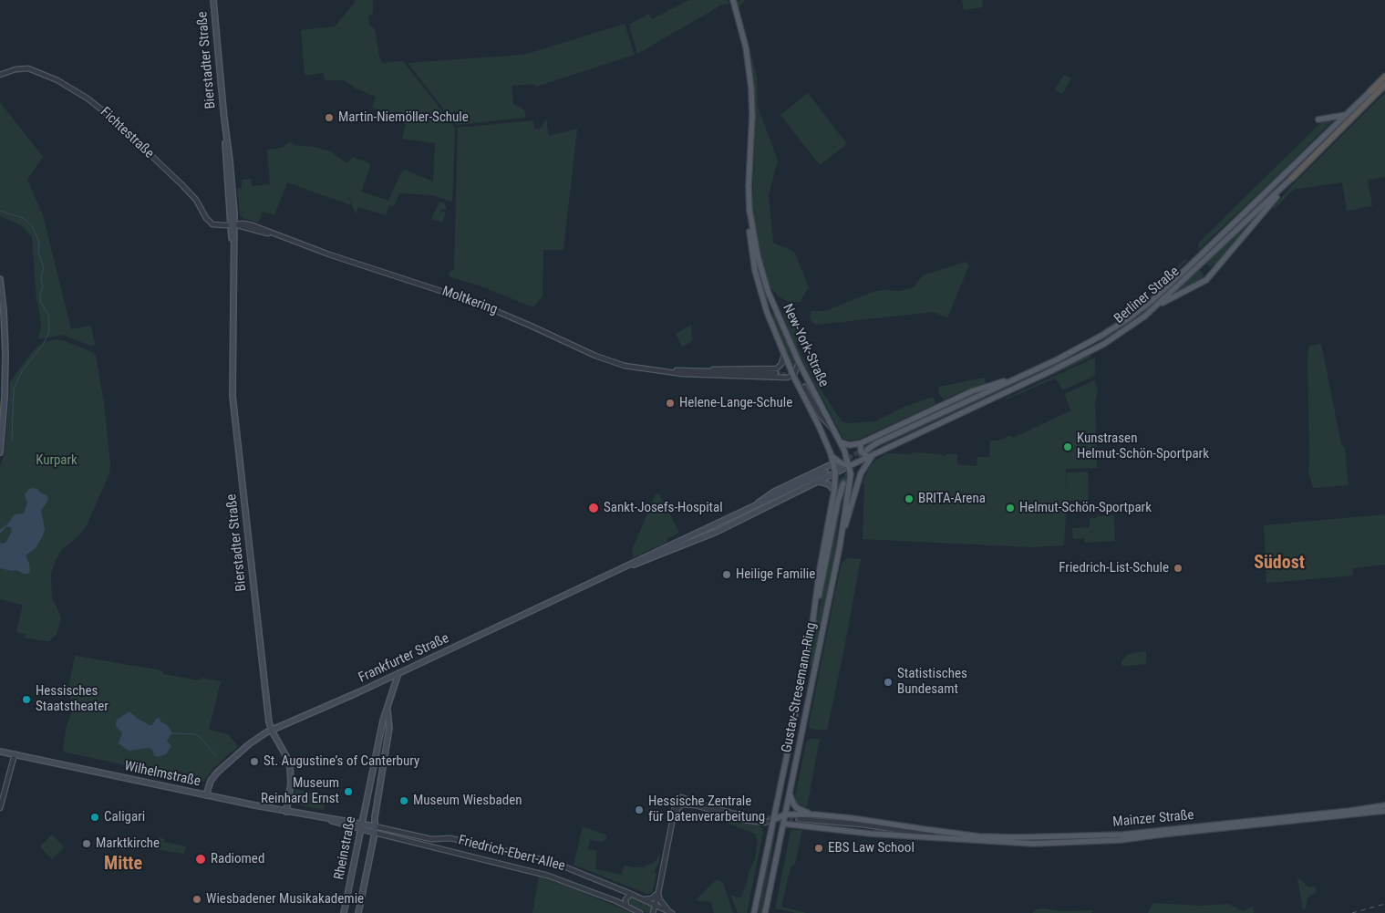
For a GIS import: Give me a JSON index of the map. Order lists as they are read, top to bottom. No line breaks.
{"streets":{"highway":["Berliner Straße"],"main road":["Bierstadter Straße","New-York-Straße","Frankfurter Straße","Gustav-Stresemann-Ring","Wilhelmstraße","Mainzer Straße","Rheinstraße"],"street":["Fichtestraße","Moltkering","Friedrich-Ebert-Allee"]},"crossings":[["Bierstadter Straße","Fichtestraße"],["Bierstadter Straße","Moltkering"],["Bierstadter Straße","Frankfurter Straße"],["Bierstadter Straße","Wilhelmstraße"],["Fichtestraße","Moltkering"],["Berliner Straße","New-York-Straße"],["Berliner Straße","Frankfurter Straße"],["Berliner Straße","Gustav-Stresemann-Ring"],["Moltkering","New-York-Straße"],["New-York-Straße","Frankfurter Straße"],["New-York-Straße","Gustav-Stresemann-Ring"],["Frankfurter Straße","Gustav-Stresemann-Ring"],["Frankfurter Straße","Wilhelmstraße"],["Gustav-Stresemann-Ring","Mainzer Straße"],["Wilhelmstraße","Rheinstraße"],["Wilhelmstraße","Friedrich-Ebert-Allee"],["Rheinstraße","Friedrich-Ebert-Allee"]],"districts":["Südost","Mitte"],"parks":["Kurpark"],"places":["Martin-Niemöller-Schule","Helene-Lange-Schule","Kunstrasen Helmut-Schön-Sportpark","BRITA-Arena","Sankt-Josefs-Hospital","Helmut-Schön-Sportpark","Friedrich-List-Schule","Heilige Familie","Statistisches Bundesamt","Hessisches Staatstheater","St. Augustine’s of Canterbury","Museum Reinhard Ernst","Museum Wiesbaden","Hessische Zentrale für Datenverarbeitung","Caligari","Marktkirche","EBS Law School","Radiomed","Wiesbadener Musikakademie"]}
